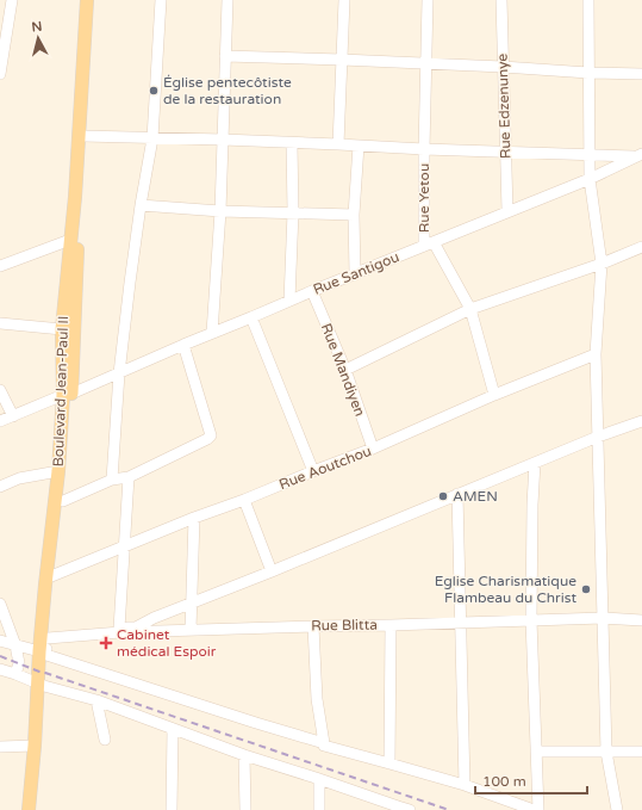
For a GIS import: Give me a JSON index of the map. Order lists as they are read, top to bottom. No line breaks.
{"streets":{"main road":["Boulevard Jean-Paul II"],"street":["Rue Edzenunye","Rue Yetou","Rue Santigou","Rue Mandiyen","Rue Aoutchou","Rue Blitta"]},"crossings":[["Rue Edzenunye","Rue Santigou"],["Rue Yetou","Rue Santigou"],["Rue Santigou","Rue Mandiyen"],["Rue Santigou","Boulevard Jean-Paul II"],["Rue Mandiyen","Rue Aoutchou"],["Boulevard Jean-Paul II","Rue Aoutchou"],["Boulevard Jean-Paul II","Rue Blitta"]],"places":{"other":["Église pentecôtiste de la restauration","AMEN","Eglise Charismatique Flambeau du Christ"],"health":["Cabinet médical Espoir"]},"scale_bar":"100 m","north":"top"}
